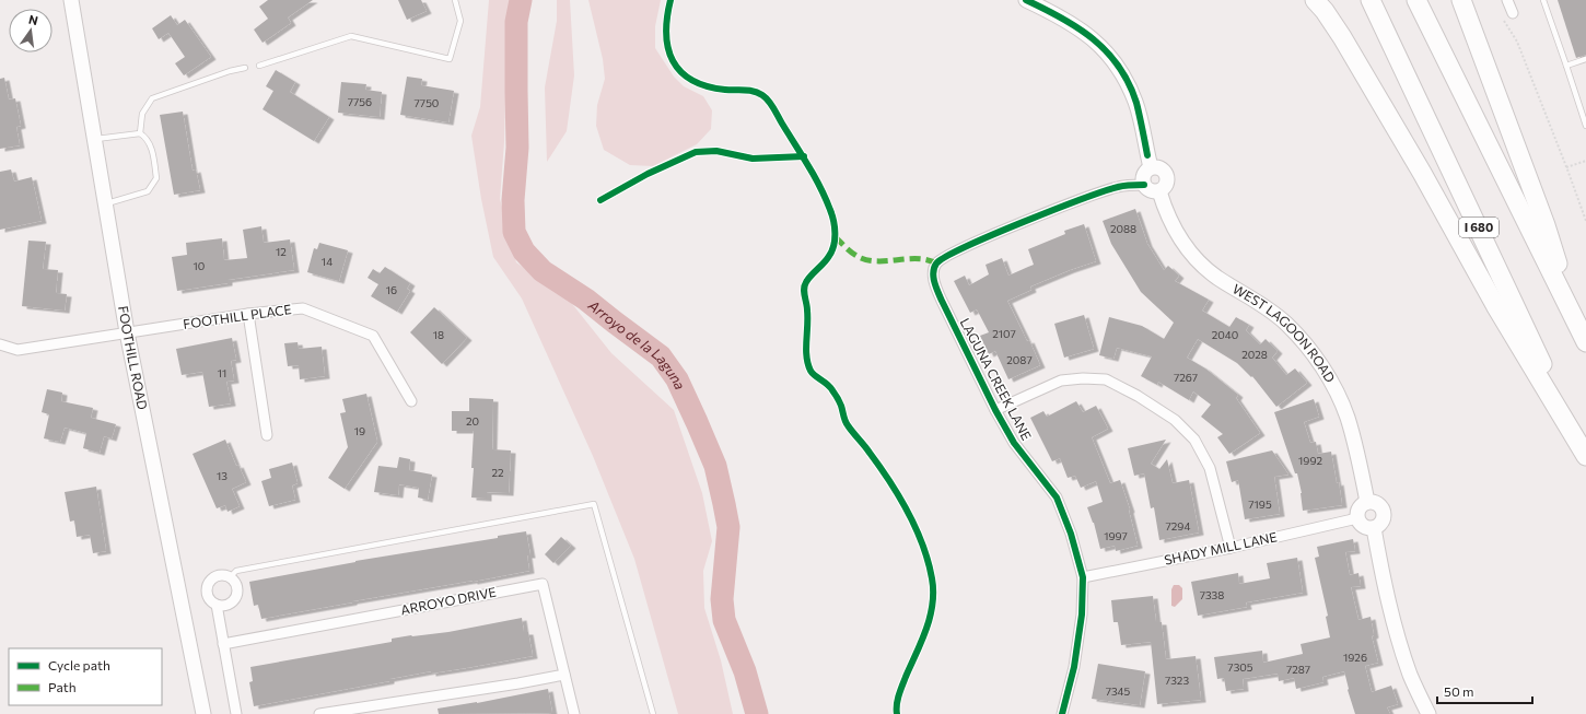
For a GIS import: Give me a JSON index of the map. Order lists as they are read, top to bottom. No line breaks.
{"streets":{"highway":["I 680"],"street":["FOOTHILL PLACE","WEST LAGOON ROAD","FOOTHILL ROAD","LAGUNA CREEK LANE","SHADY MILL LANE","ARROYO DRIVE"]},"crossings":[["FOOTHILL PLACE","FOOTHILL ROAD"],["WEST LAGOON ROAD","LAGUNA CREEK LANE"],["WEST LAGOON ROAD","SHADY MILL LANE"],["LAGUNA CREEK LANE","SHADY MILL LANE"]],"water":["Arroyo de la Laguna"],"house_numbers":["7756","7750","2088","12","14","10","16","2107","18","2040","2028","2087","11","7267","20","19","1992","22","13","7195","7294","1997","7338","1926","7305","7287","7323","7345"],"legend":["Cycle path","Path"],"scale_bar":"50 m","north":"top"}
